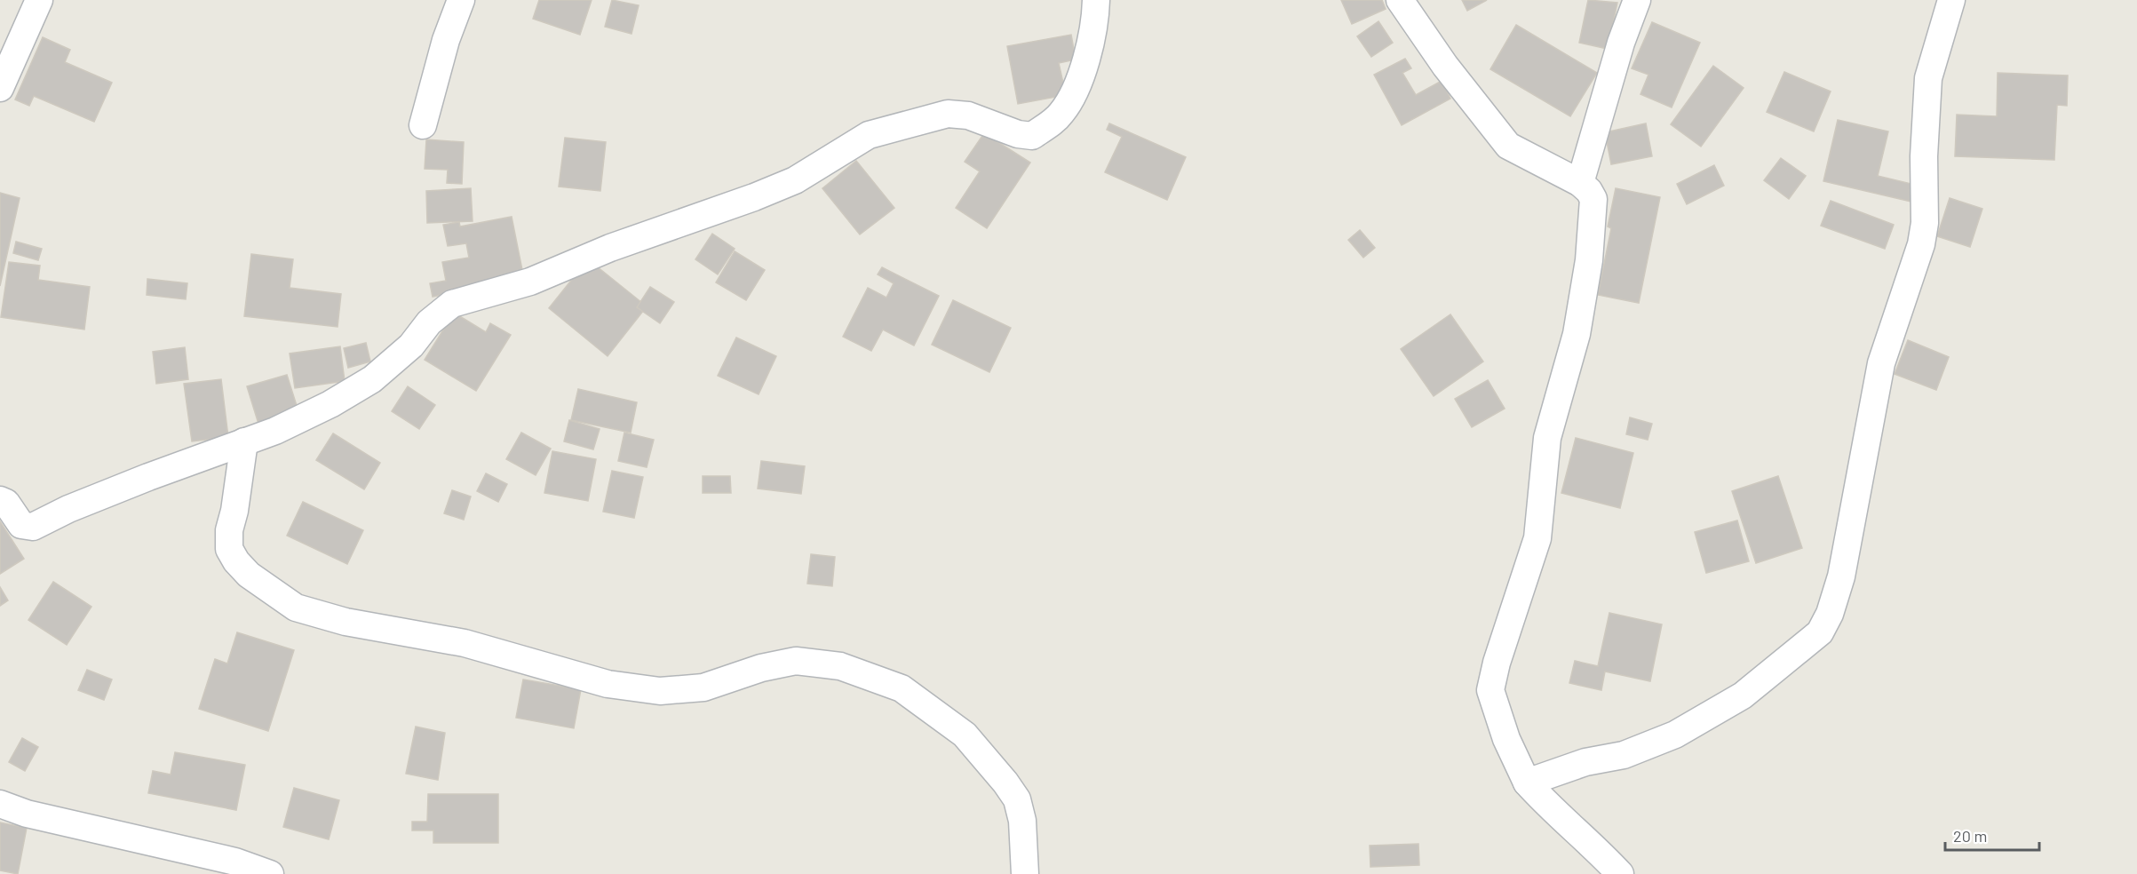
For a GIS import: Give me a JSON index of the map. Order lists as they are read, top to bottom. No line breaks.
{"scale_bar":"20 m"}
